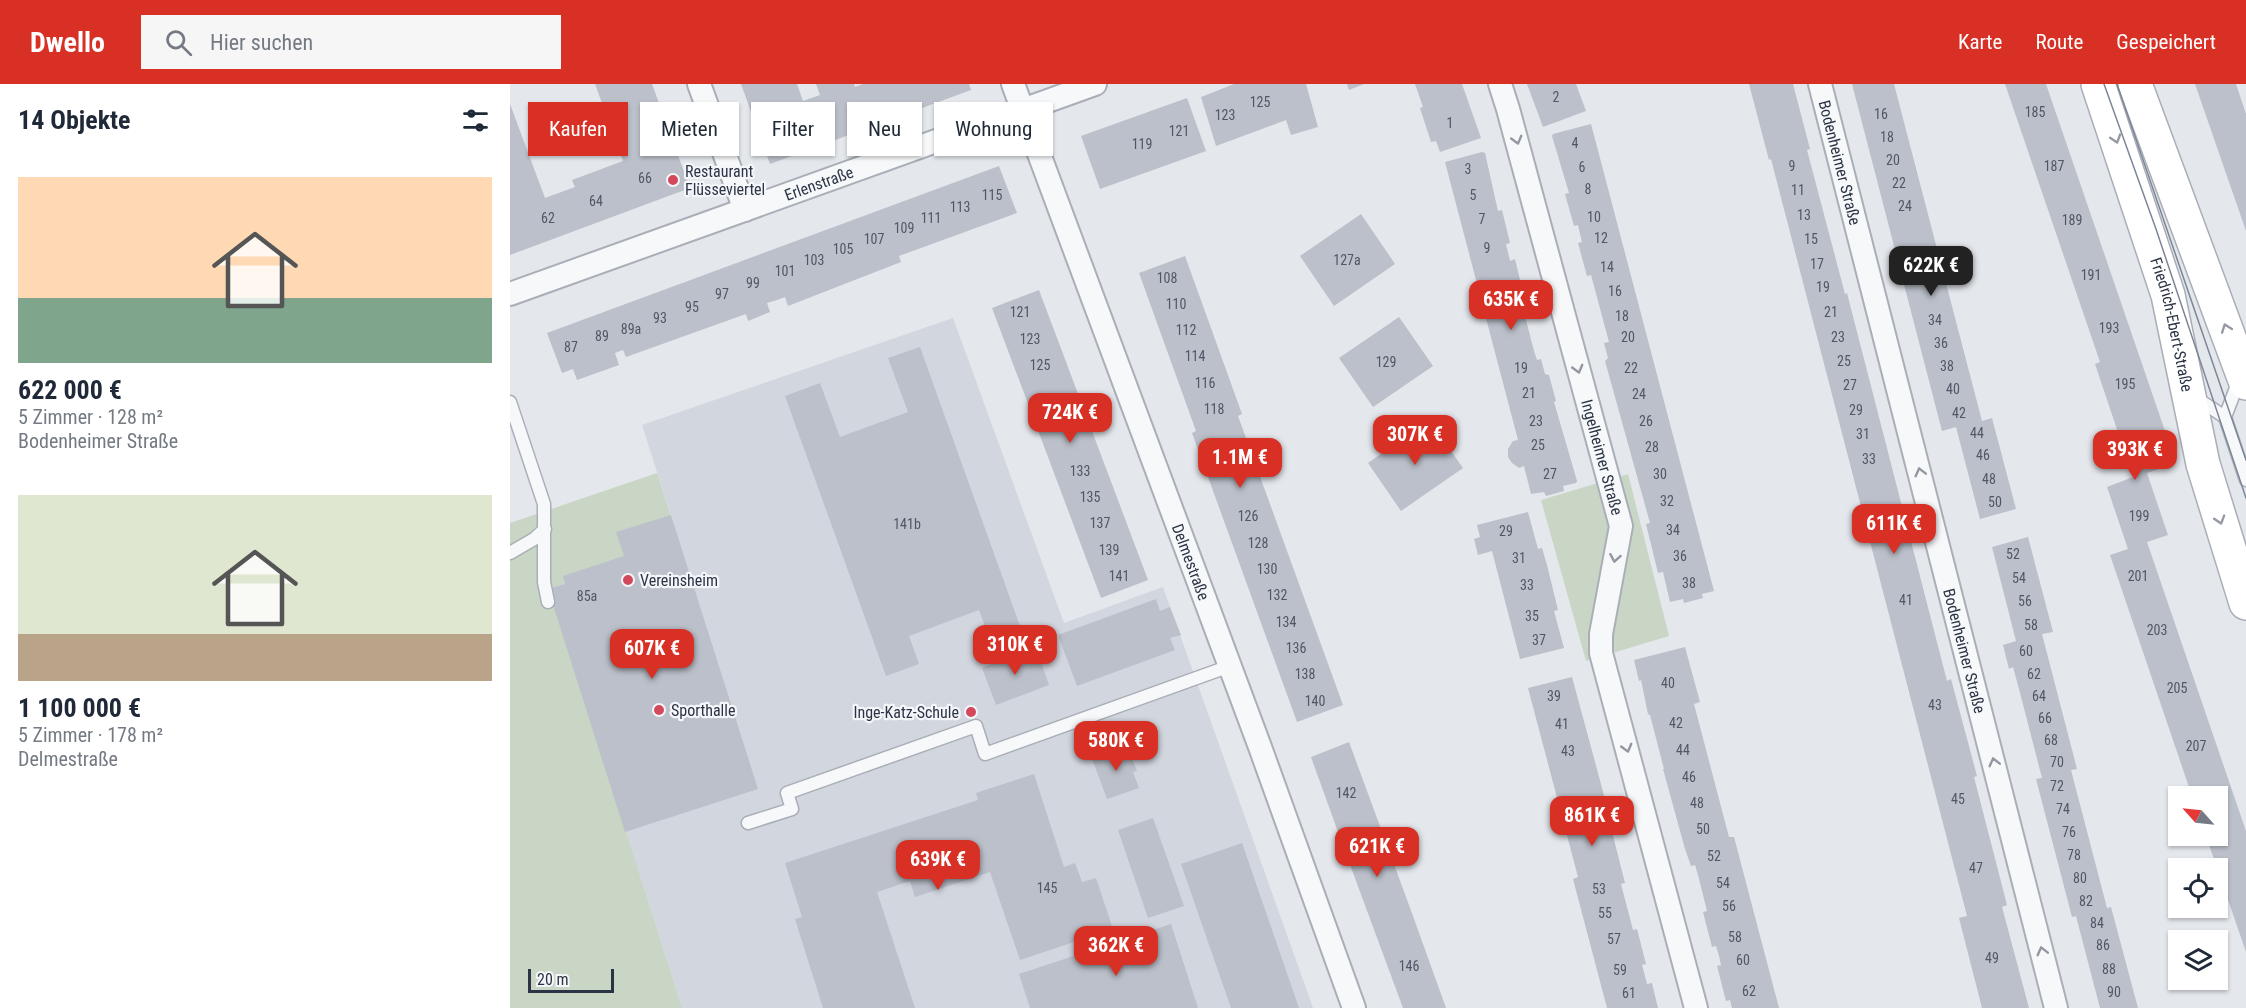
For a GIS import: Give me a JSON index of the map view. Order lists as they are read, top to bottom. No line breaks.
{"streets":{"main road":["Friedrich-Ebert-Straße"],"street":["Bodenheimer Straße","Erlenstraße","Ingelheimer Straße","Delmestraße"]},"one_way":["Bodenheimer Straße","Ingelheimer Straße"],"places":["Restaurant Flüsseviertel","Vereinsheim","Sporthalle","Inge-Katz-Schule"],"house_numbers":["2","125","185","16","123","1","121","18","4","119","20","9","187","6","3","66","22","8","11","115","5","64","24","113","13","10","62","111","7","189","109","12","107","15","9","105","103","127a","17","14","101","191","108","99","19","16","97","110","95","121","21","18","93","34","193","89a","112","89","20","23","123","36","87","114","25","129","125","38","19","22","116","195","27","40","21","24","118","29","42","23","26","44","31","25","28","46","33","133","27","30","48","135","32","50","126","199","137","141b","34","29","128","139","52","36","31","130","141","201","54","38","33","132","85a","41","56","35","134","58","203","37","136","60","138","62","40","205","39","64","140","43","66","42","41","68","207","44","43","70","46","72","142","45","48","74","50","76","78","52","47","80","54","145","53","82","56","55","84","58","57","86","49","60","146","88","59","62","90","61"],"scale_bar":"20 m","north":"top left","page":{"header":"Dwello","search":"Hier suchen","nav":["Karte","Route","Gespeichert"],"heading":"14 Objekte","chip":["Kaufen","Mieten","Filter","Neu","Wohnung"],"list":[{"name":"622 000 €","note":"5 Zimmer · 128 m² · Bodenheimer Straße"},{"name":"1 100 000 €","note":"5 Zimmer · 178 m² · Delmestraße"}],"price":["622K €","635K €","724K €","307K €","393K €","1.1M €","611K €","310K €","607K €","580K €","861K €","621K €","639K €","362K €"],"scale":"20 m"}}
